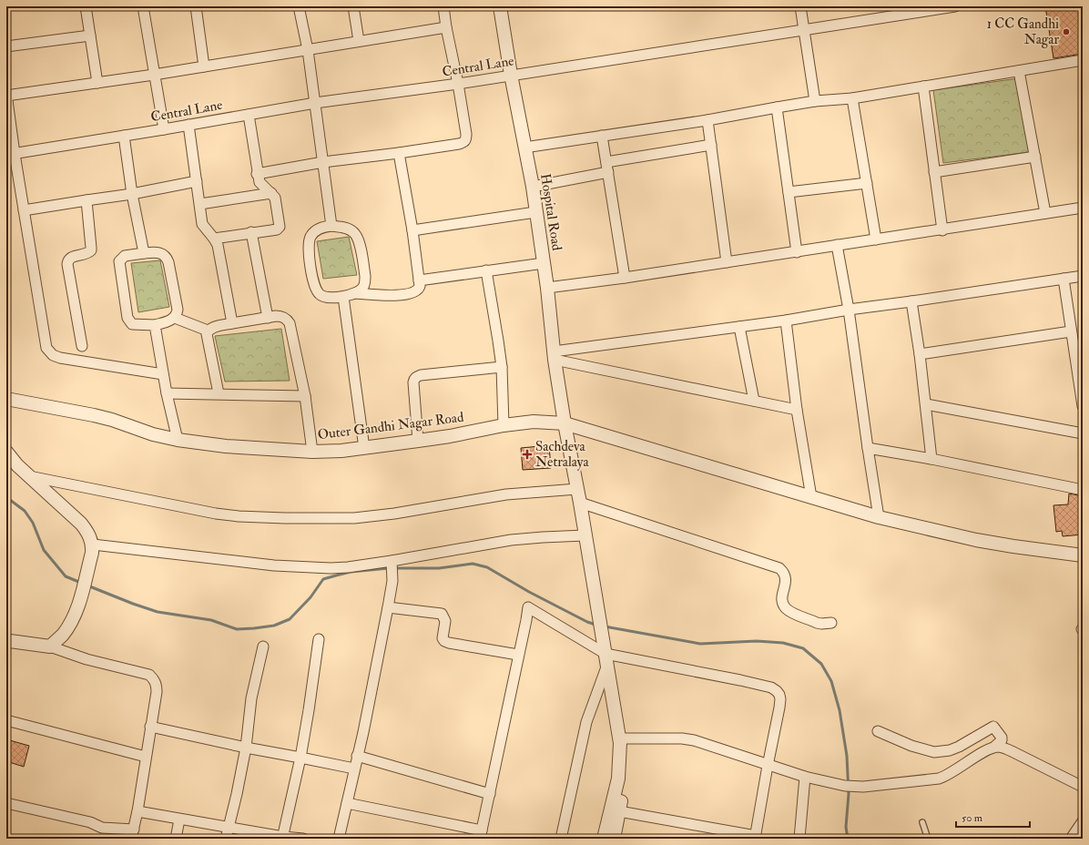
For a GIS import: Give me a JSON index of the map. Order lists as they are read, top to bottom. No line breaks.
{"streets":{"street":["Central Lane","Hospital Road","Outer Gandhi Nagar Road"]},"crossings":[["Central Lane","Hospital Road"],["Hospital Road","Outer Gandhi Nagar Road"]],"places":{"other":["1 CC Gandhi Nagar"],"health":["Sachdeva Netralaya"]},"scale_bar":"50 m"}
